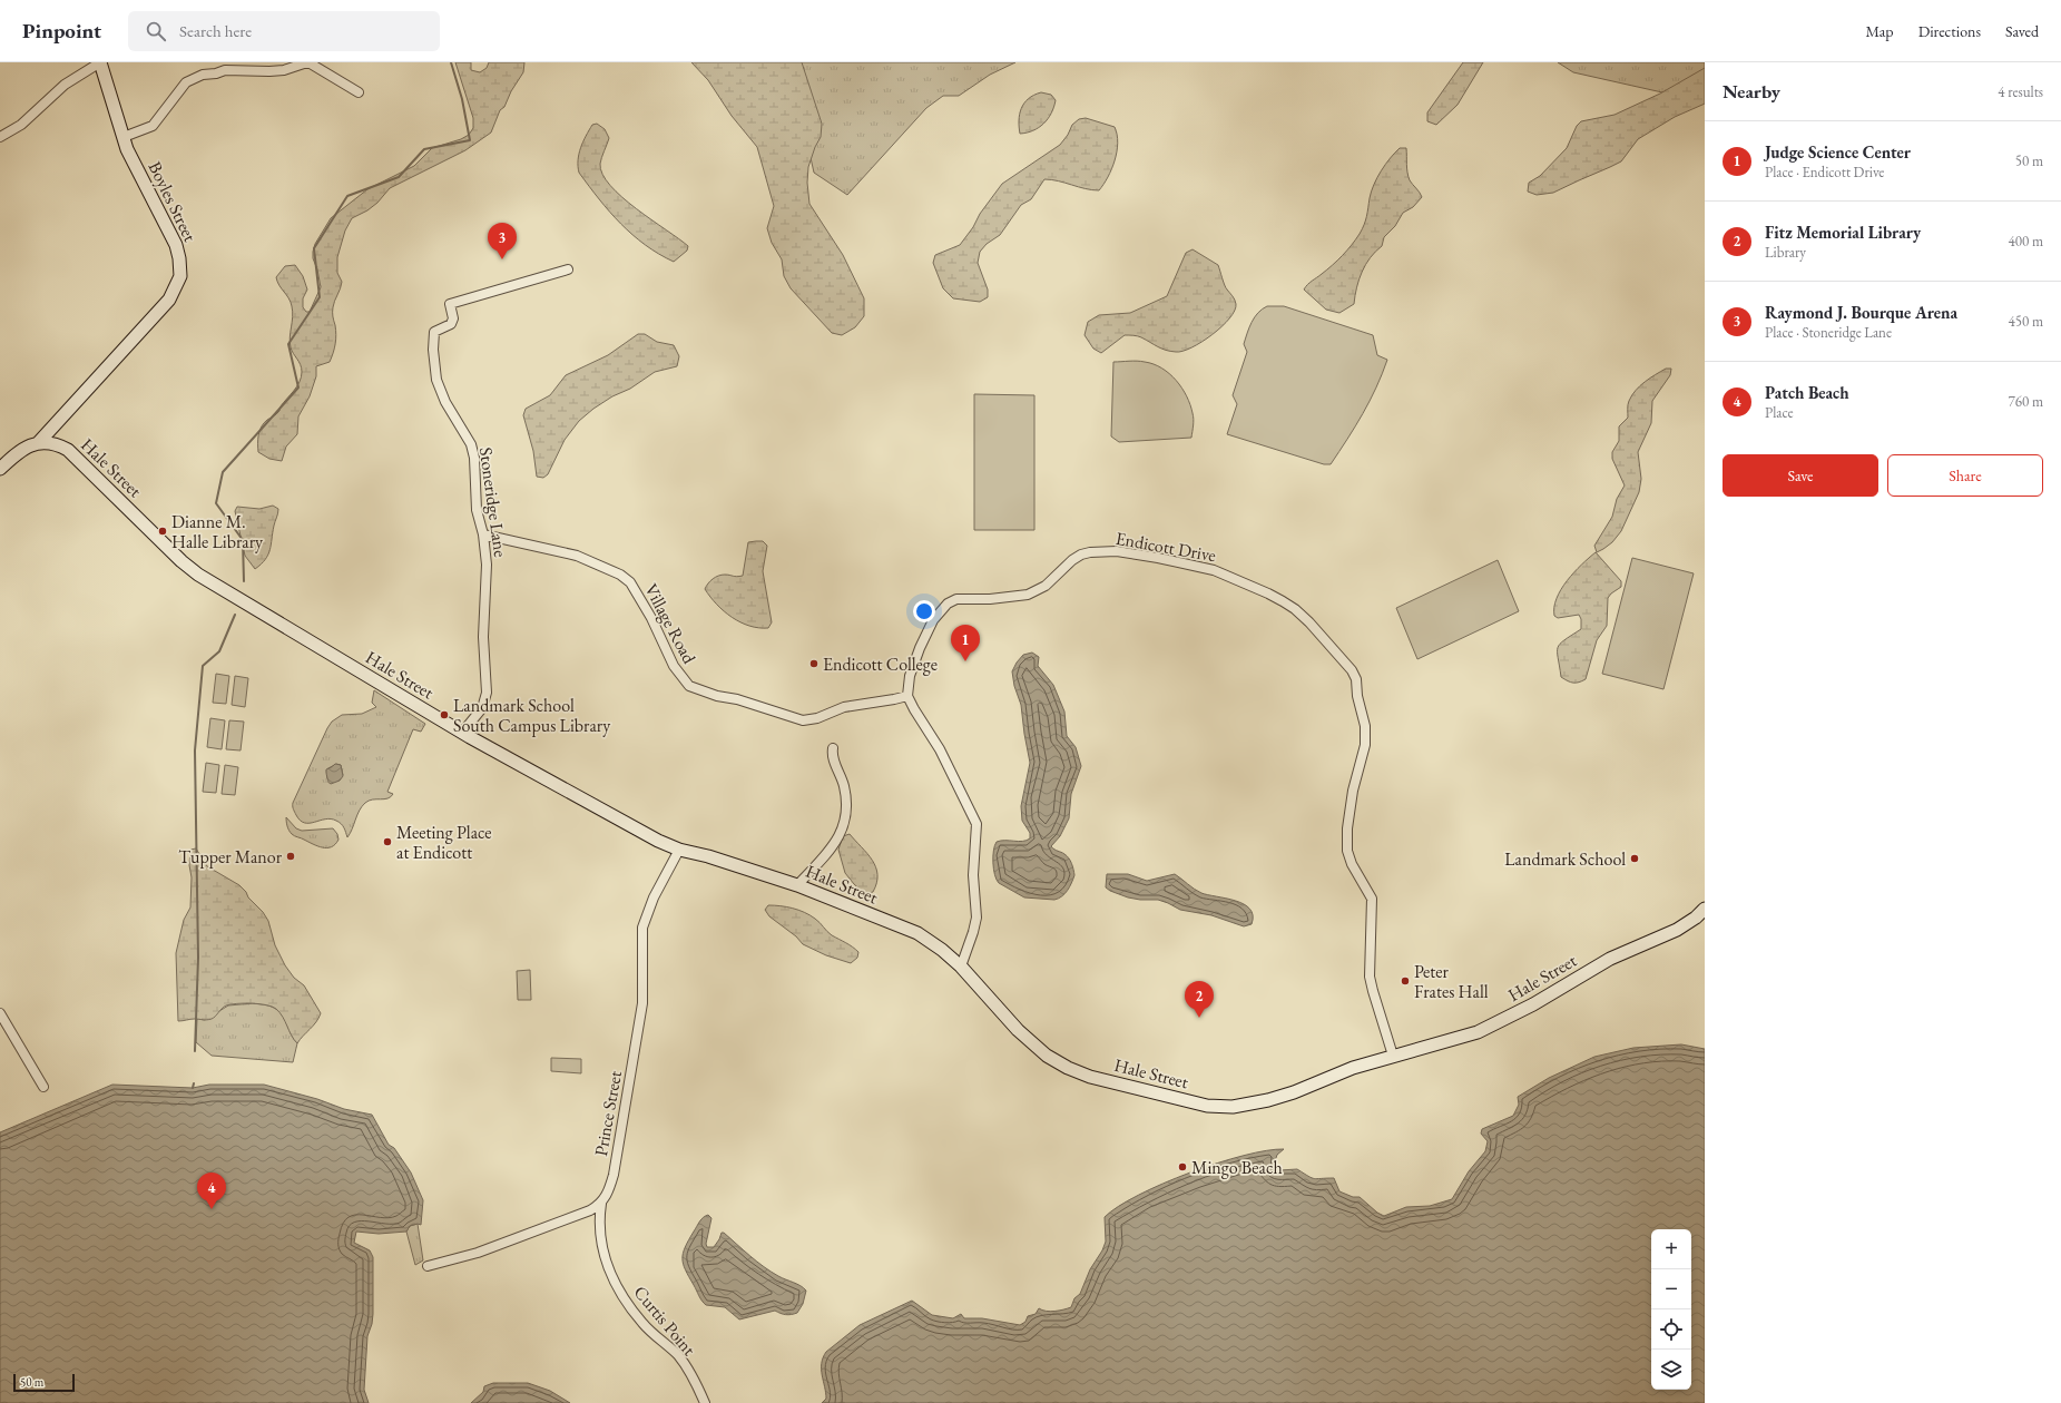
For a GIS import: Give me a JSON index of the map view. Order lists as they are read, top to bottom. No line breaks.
{"streets":{"main road":["Boyles Street","Hale Street"],"street":["Stoneridge Lane","Endicott Drive","Village Road","Prince Street","Curtis Point"]},"crossings":[["Boyles Street","Hale Street"],["Hale Street","Stoneridge Lane"],["Hale Street","Endicott Drive"],["Hale Street","Prince Street"],["Stoneridge Lane","Village Road"],["Endicott Drive","Village Road"],["Prince Street","Curtis Point"]],"places":["Dianne M. Halle Library","Endicott College","Landmark School South Campus Library","Meeting Place at Endicott","Tupper Manor","Landmark School","Peter Frates Hall","Mingo Beach"],"scale_bar":"50 m","page":{"header":"Pinpoint","search":"Search here","nav":["Map","Directions","Saved"],"heading":["Nearby","4 results"],"list":[{"mark":"1","name":"Judge Science Center","note":"Place · Endicott Drive","value":"50 m"},{"mark":"2","name":"Fitz Memorial Library","note":"Library","value":"400 m"},{"mark":"3","name":"Raymond J. Bourque Arena","note":"Place · Stoneridge Lane","value":"450 m"},{"mark":"4","name":"Patch Beach","note":"Place","value":"760 m"}],"pins":["3","1","2","4"],"buttons":["Save","Share"],"map_buttons":["+","−"],"scale":"50 m"}}
